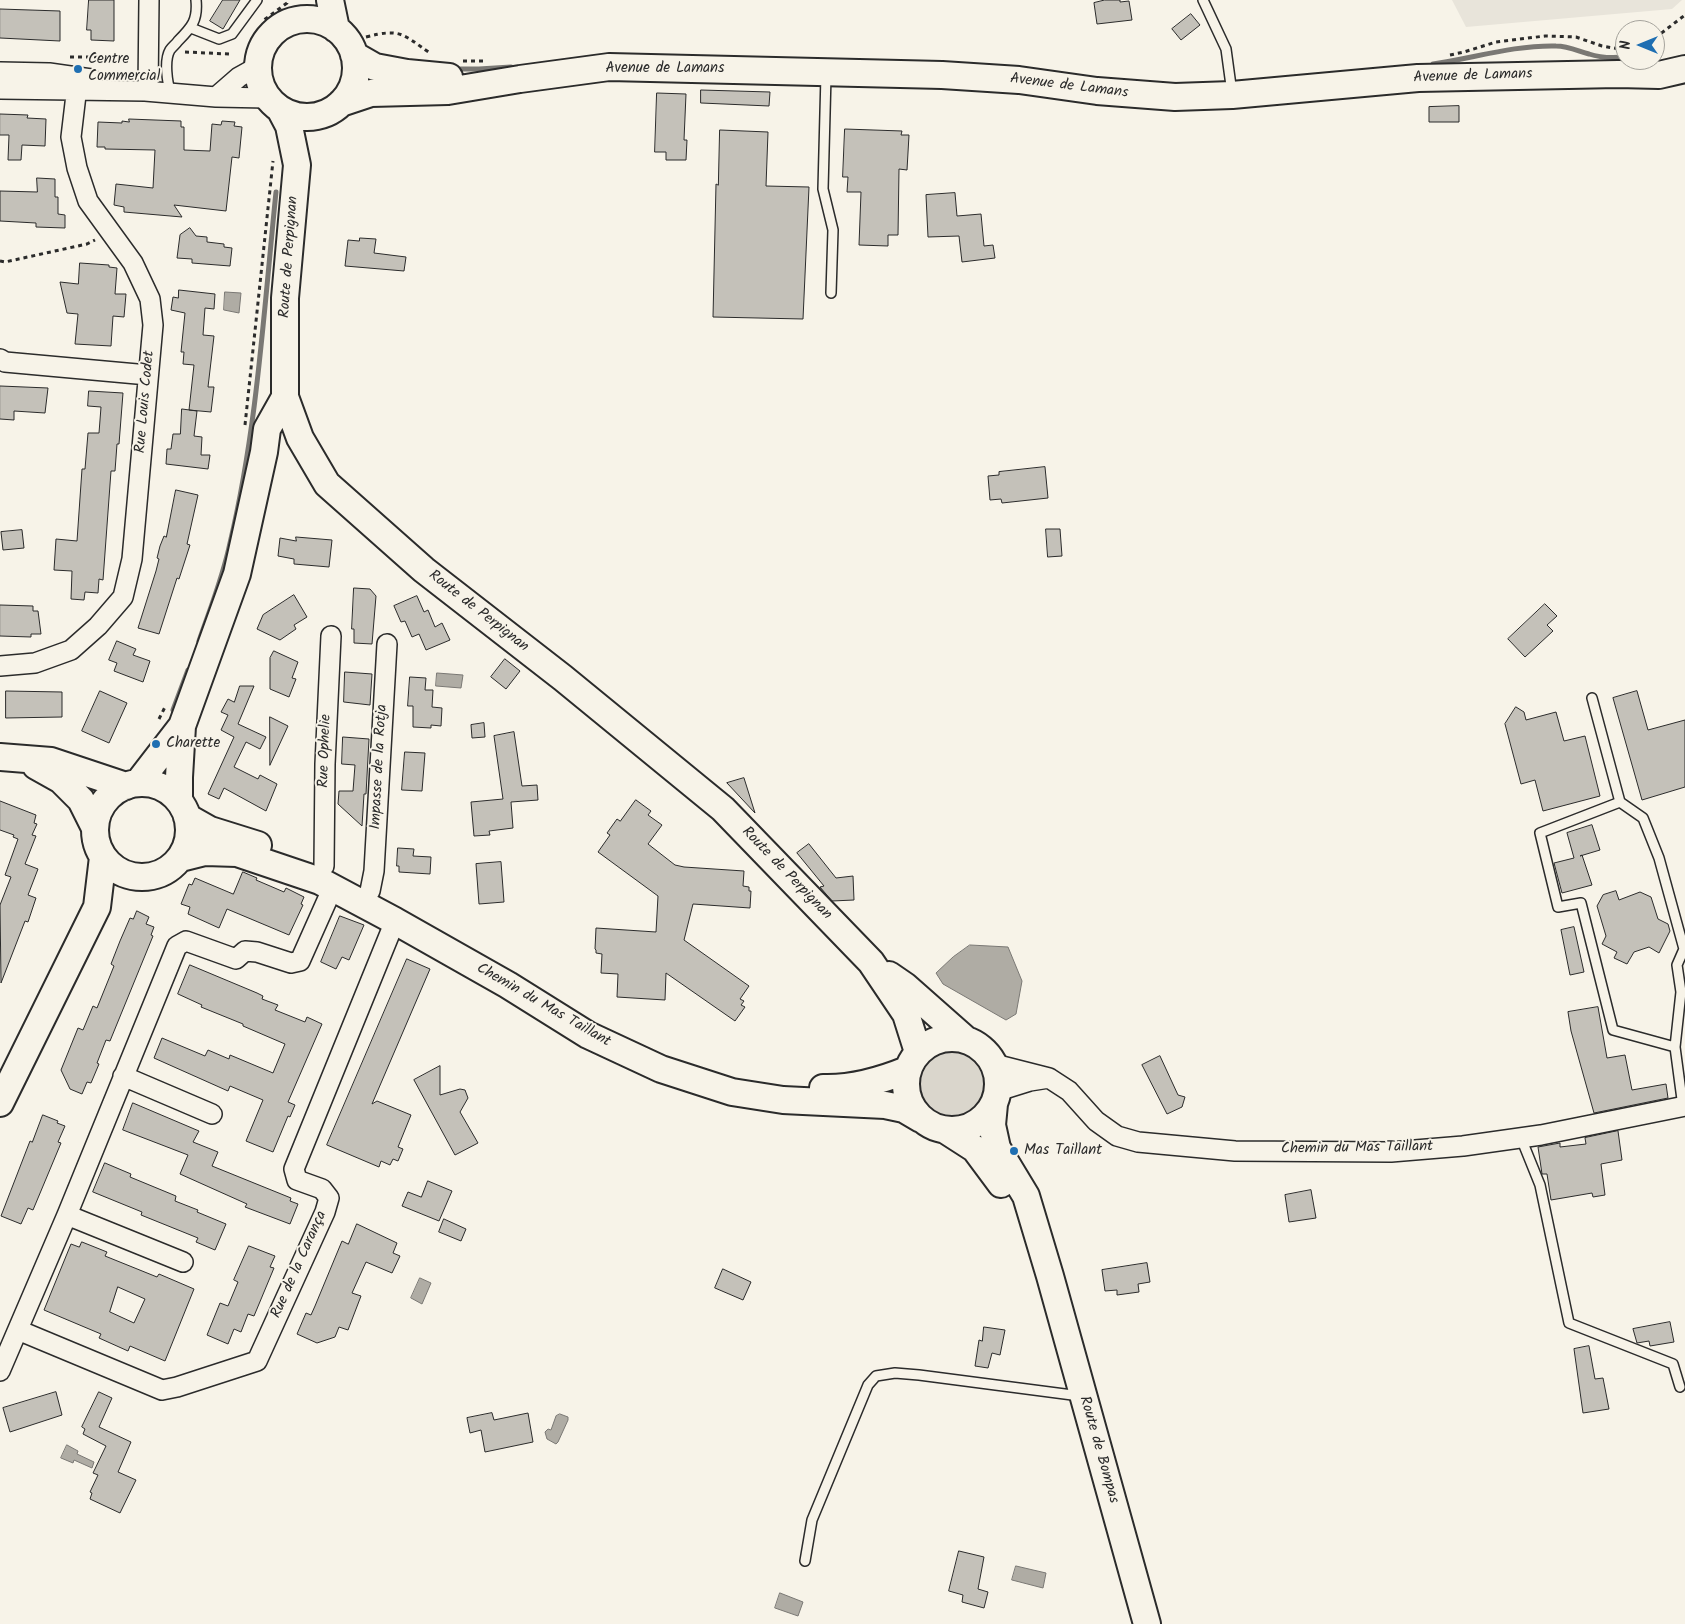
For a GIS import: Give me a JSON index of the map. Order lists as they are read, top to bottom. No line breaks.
{"streets":{"main road":["Avenue de Lamans","Route de Perpignan","Chemin du Mas Taillant","Route de Bompas"],"street":["Rue Louis Codet","Rue Ophelie","Impasse de la Rotja","Rue de la Carança"]},"crossings":[["Avenue de Lamans","Route de Perpignan"],["Route de Perpignan","Chemin du Mas Taillant"],["Rue Ophelie","Chemin du Mas Taillant"],["Impasse de la Rotja","Chemin du Mas Taillant"],["Chemin du Mas Taillant","Rue de la Carança"]],"places":["Centre Commercial","Charette","Mas Taillant"],"north":"left"}
